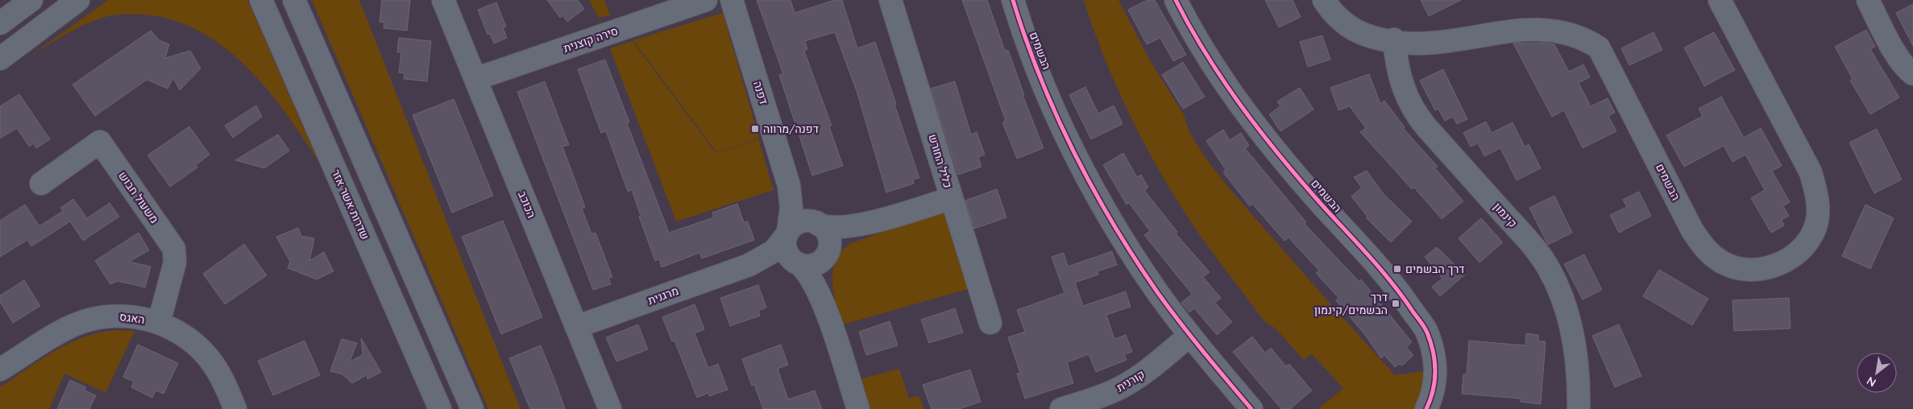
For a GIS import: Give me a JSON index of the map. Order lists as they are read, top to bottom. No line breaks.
{"streets":{"street":["סירה קוצנית","הבשמים","דפנה","כליל החורש","משעול חבוש","שדרות אשר אזר","הכוכב","קינמון","מרגנית","האגס","קורנית"]},"crossings":[["סירה קוצנית","הכוכב"],["הבשמים","קורנית"],["דפנה","מרגנית"],["משעול חבוש","האגס"],["הכוכב","מרגנית"]],"places":{"transit":["דפנה/מרווה","דרך הבשמים","דרך הבשמים/קינמון"]},"north":"bottom left"}
